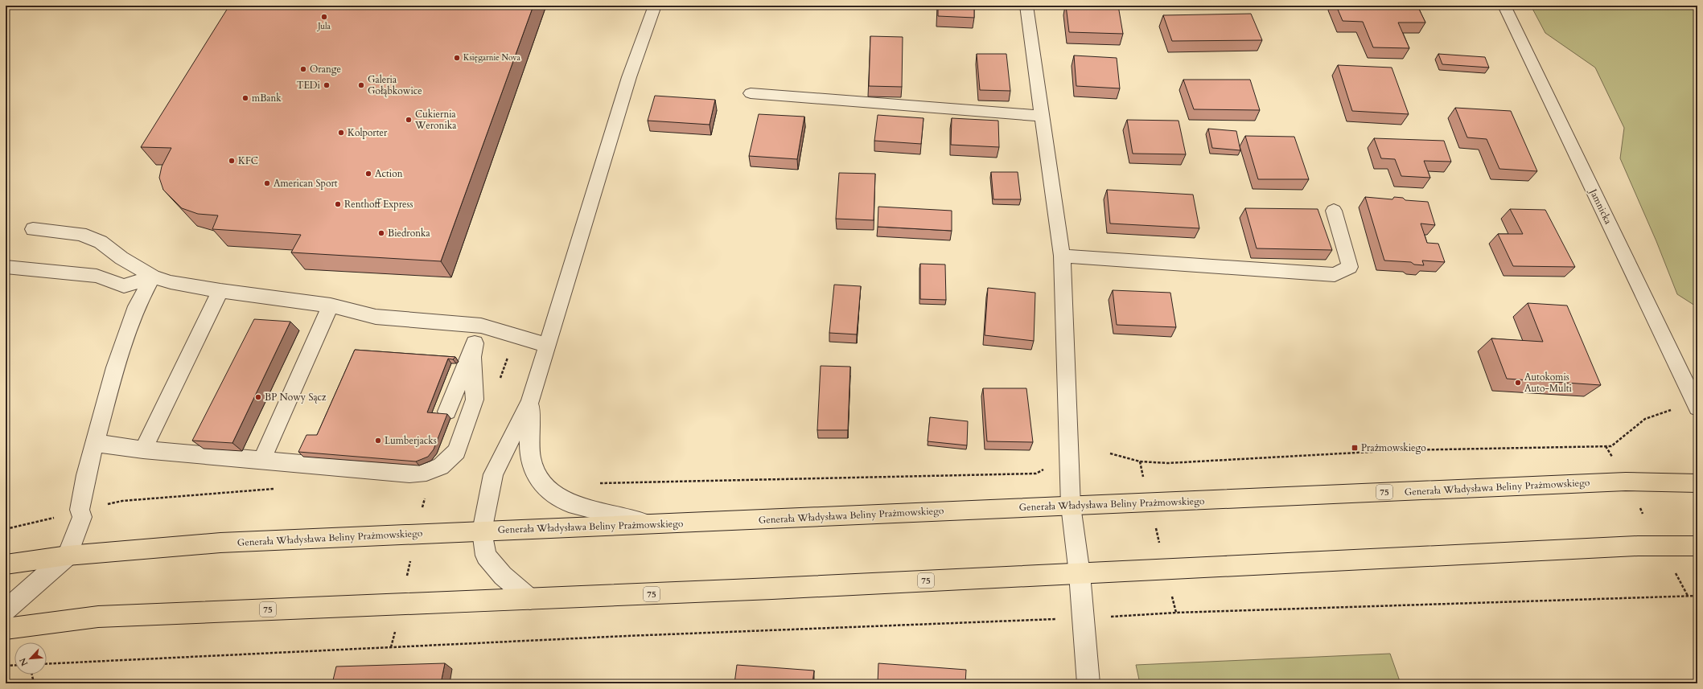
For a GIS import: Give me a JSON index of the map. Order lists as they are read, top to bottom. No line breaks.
{"streets":{"main road":["Generała Władysława Beliny Prażmowskiego","75"],"street":["Jamnicka"]},"places":{"other":["Jula","Księgarnie Nova","Orange","TEDi","Galeria Gołąbkowice","mBank","Cukiernia Weronika","Kolporter","KFC","Action","American Sport","Renthoff Express","Biedronka","Autokomis Auto-Multi","BP Nowy Sącz","Lumberjacks"],"transit":["Prażmowskiego"]},"north":"bottom left"}
